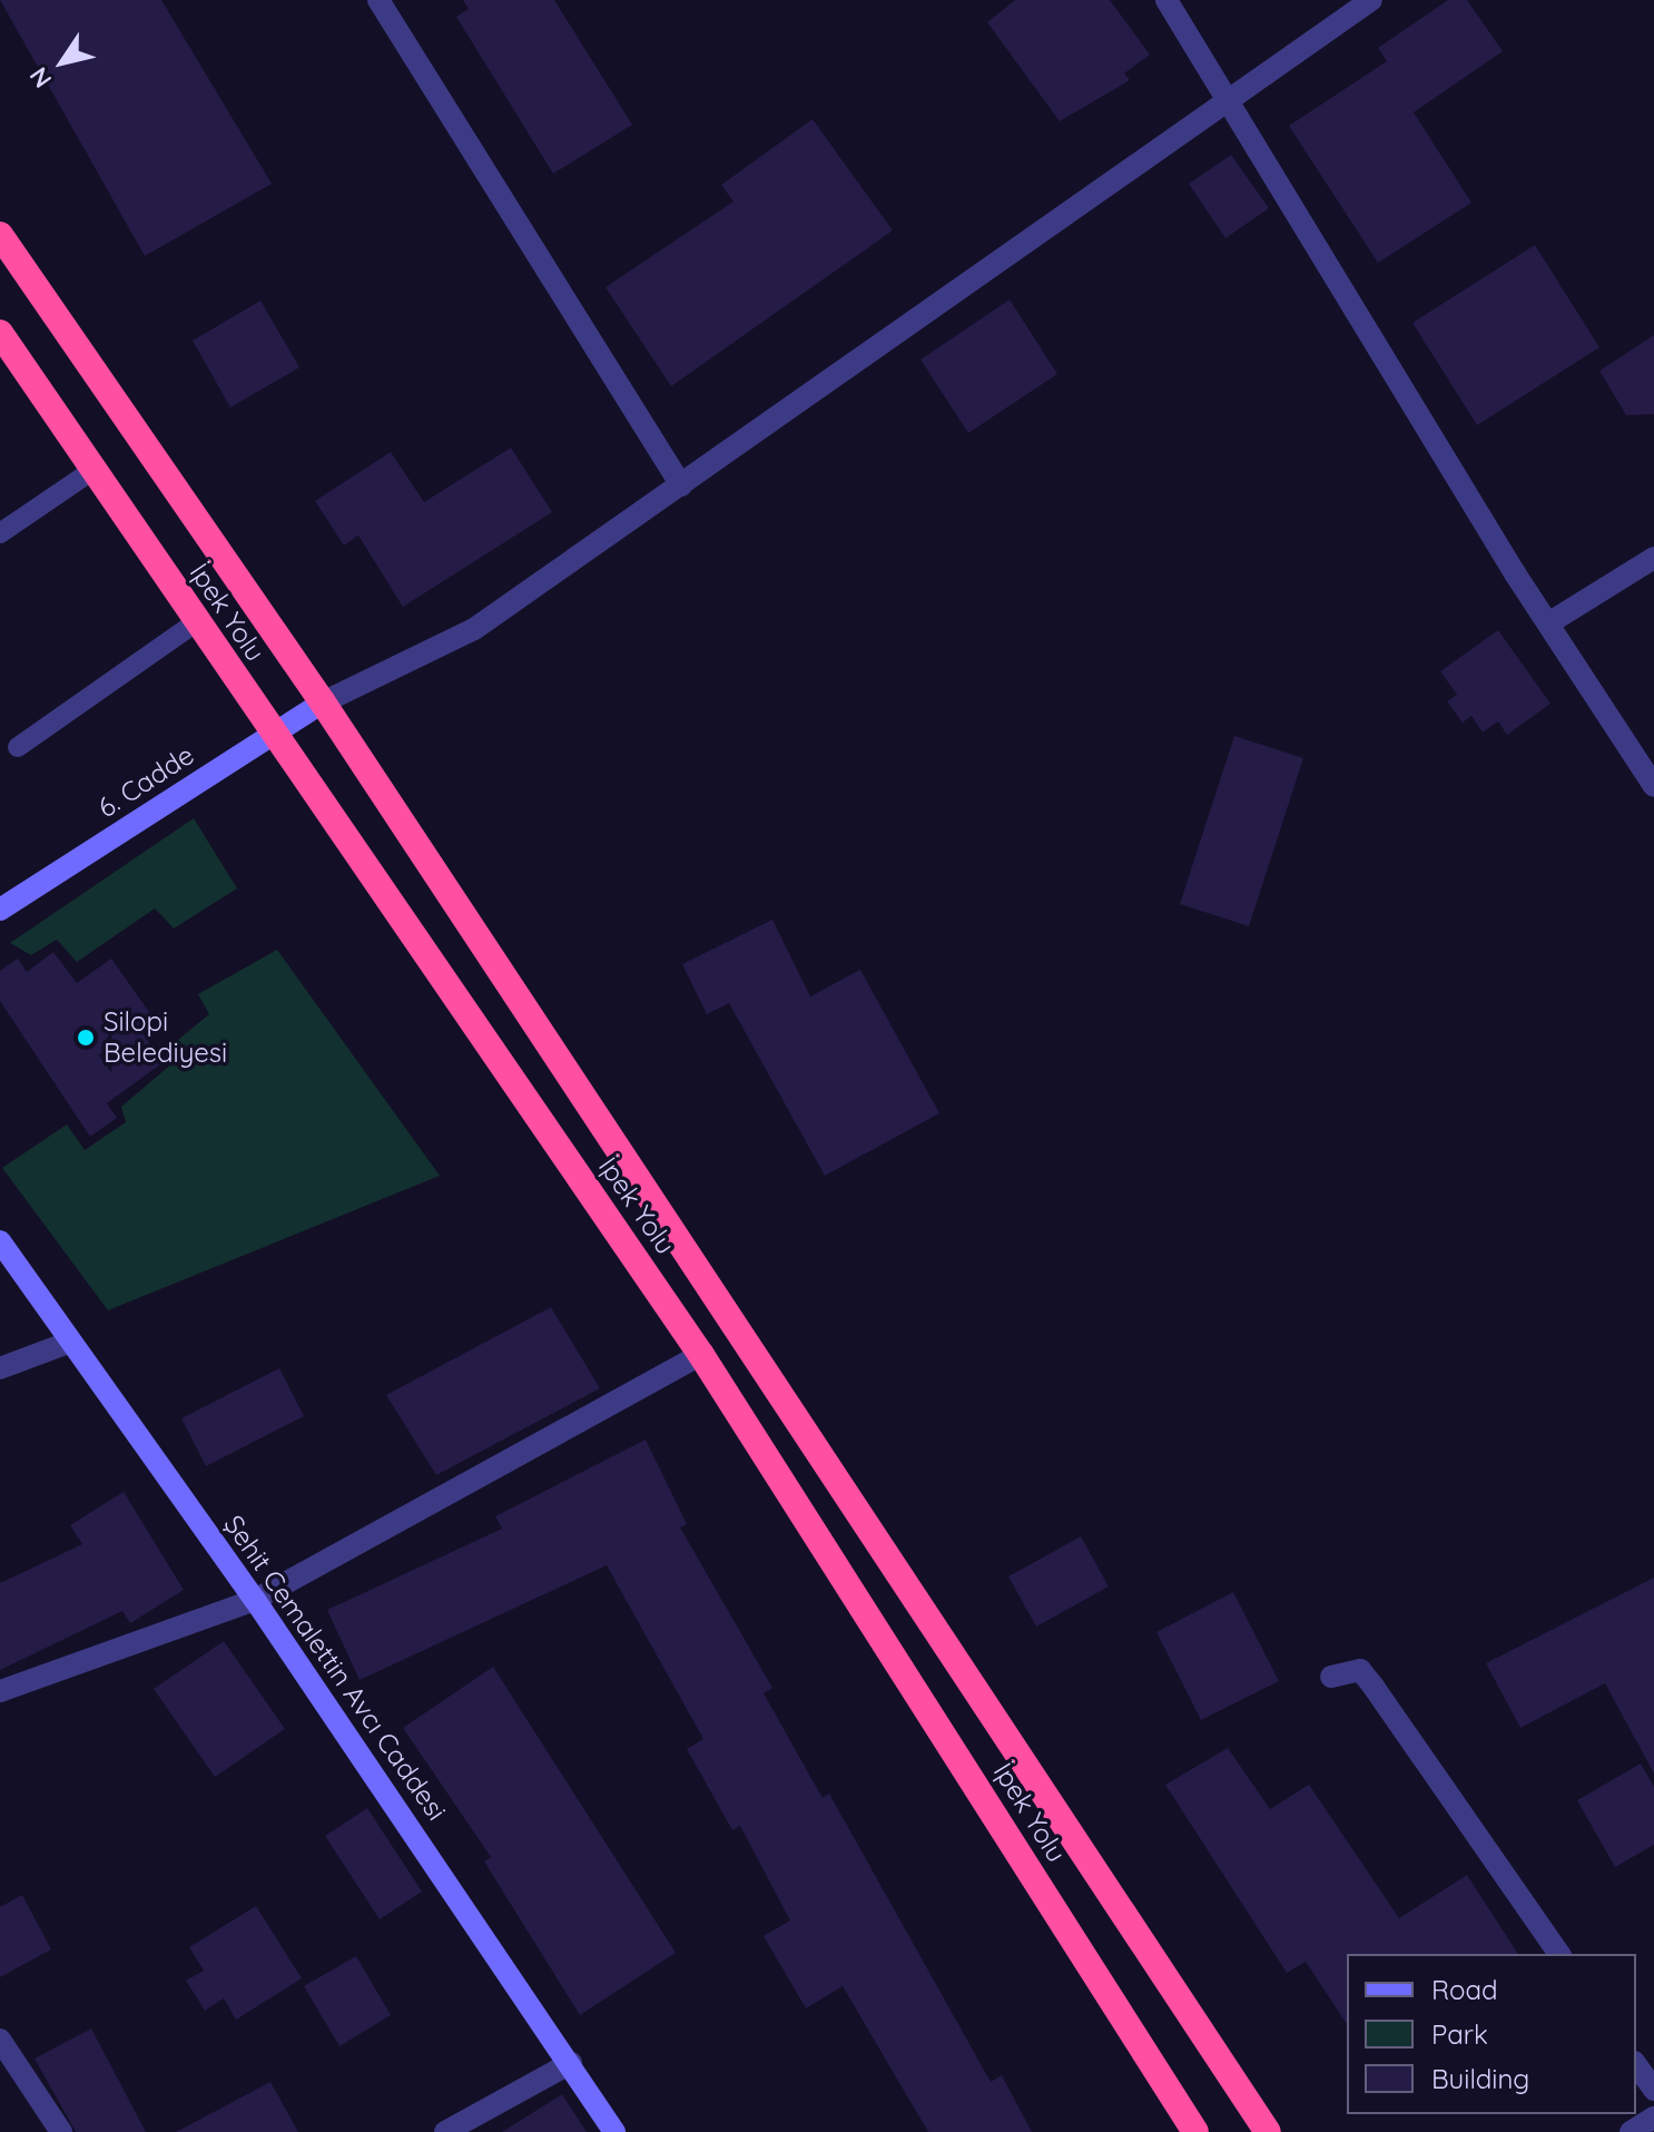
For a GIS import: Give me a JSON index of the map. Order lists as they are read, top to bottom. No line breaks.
{"streets":{"highway":["İpek Yolu"],"street":["6. Cadde","Şehit Cemalettin Avcı Caddesi"]},"crossings":[["İpek Yolu","6. Cadde"]],"places":["Silopi Belediyesi"],"legend":["Road","Park","Building"],"north":"bottom left"}
